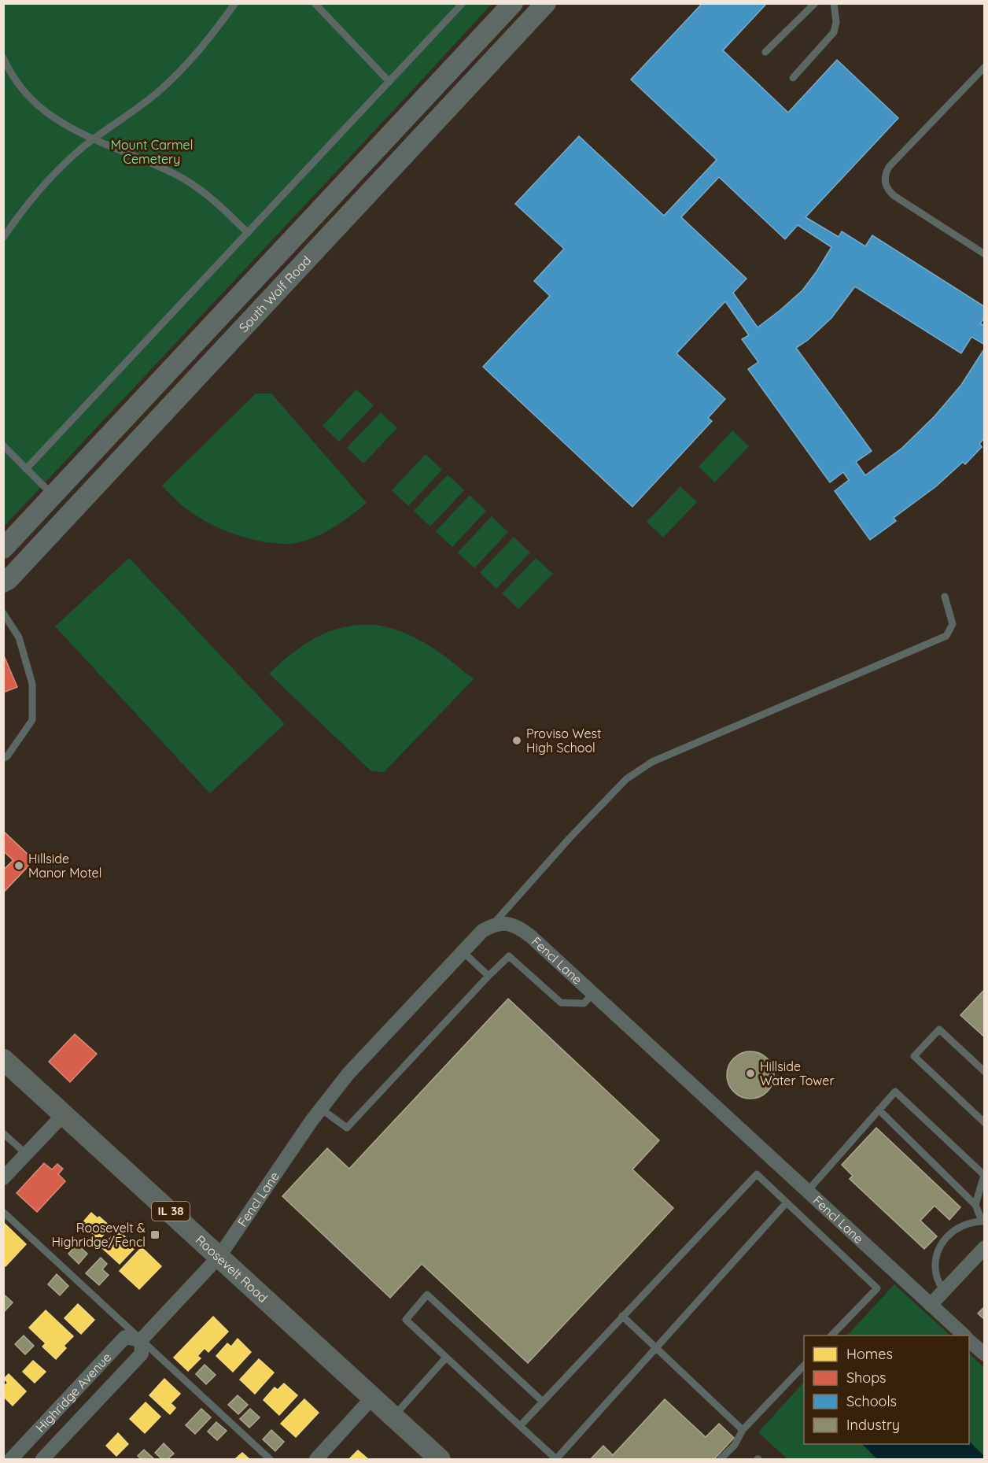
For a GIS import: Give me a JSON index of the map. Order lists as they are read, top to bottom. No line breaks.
{"streets":{"main road":["South Wolf Road","IL 38","Roosevelt Road"],"street":["Fencl Lane","Highridge Avenue"]},"crossings":[["Fencl Lane","Roosevelt Road"],["Fencl Lane","Highridge Avenue"],["Roosevelt Road","Highridge Avenue"]],"parks":["Mount Carmel Cemetery"],"places":{"other":["Proviso West High School","Hillside Manor Motel","Hillside Water Tower"],"transit":["Roosevelt & Highridge/Fencl"]},"legend":["Homes","Shops","Schools","Industry"]}
